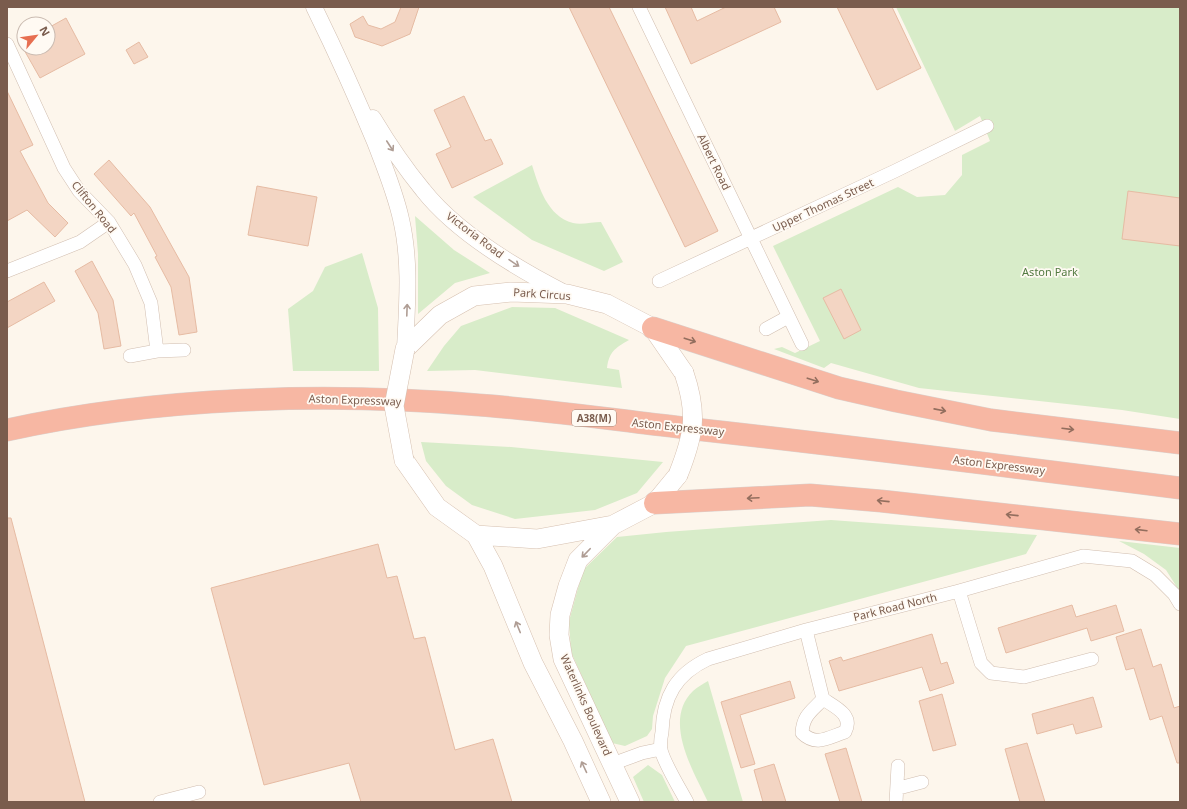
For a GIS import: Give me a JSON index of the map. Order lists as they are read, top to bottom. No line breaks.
{"streets":{"highway":["Aston Expressway","A38(M)"],"main road":["Park Circus","Waterlinks Boulevard"],"street":["Albert Road","Upper Thomas Street","Clifton Road","Victoria Road","Park Road North"]},"crossings":[["Albert Road","Upper Thomas Street"],["Victoria Road","Park Circus"],["Park Circus","Waterlinks Boulevard"]],"parks":["Aston Park"],"north":"top right"}
